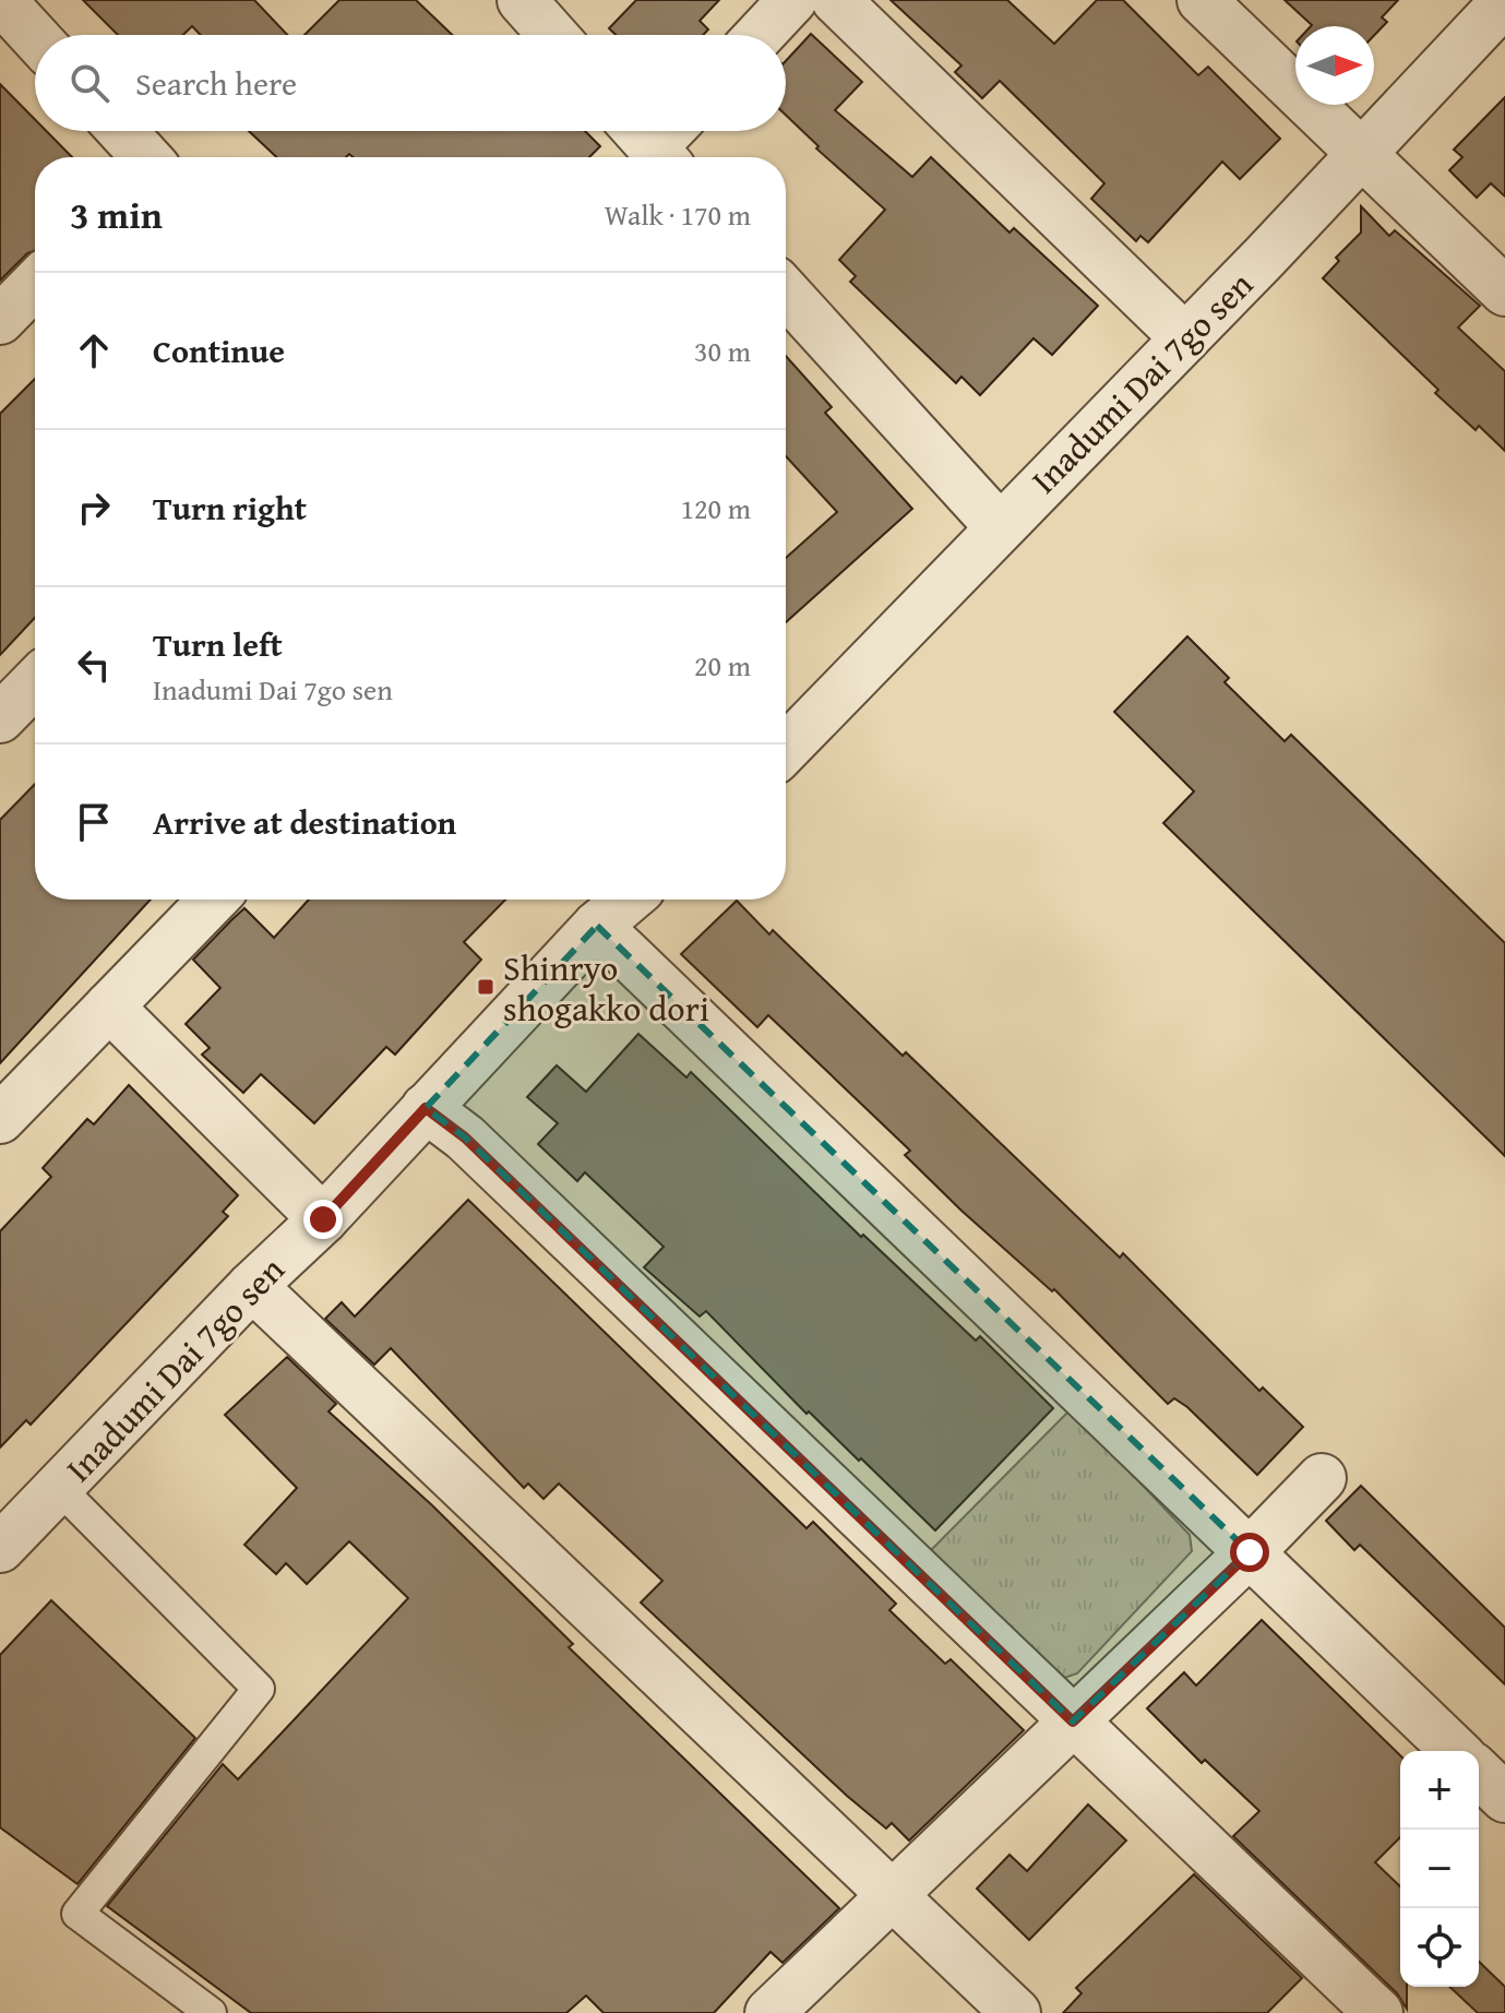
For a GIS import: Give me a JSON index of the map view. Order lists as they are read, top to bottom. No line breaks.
{"streets":{"street":["Inadumi Dai 7go sen"]},"places":{"transit":["Shinryo shogakko dori"]},"north":"right","page":{"search":"Search here","heading":["3 min","Walk · 170 m"],"list":[["Continue","30 m"],["Turn right","120 m"],["Turn left","Inadumi Dai 7go sen","20 m"],"Arrive at destination"],"map_buttons":["+","−"]}}
